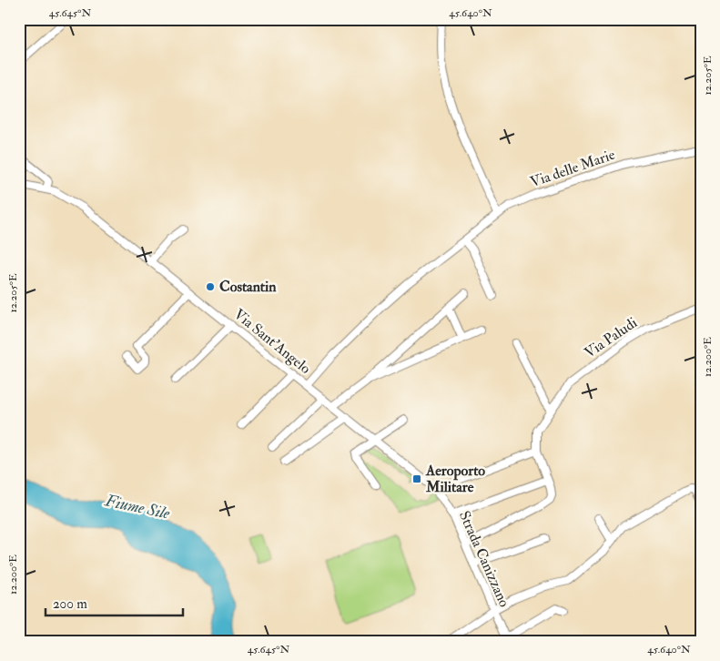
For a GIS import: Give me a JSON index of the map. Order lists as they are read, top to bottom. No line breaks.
{"streets":{"street":["Via delle Marie","Via Paludi","Via Sant'Angelo","Strada Canizzano"]},"crossings":[["Via delle Marie","Via Sant'Angelo"],["Via delle Marie","Strada Canizzano"],["Via Paludi","Strada Canizzano"],["Via Sant'Angelo","Strada Canizzano"]],"water":["Fiume Sile"],"places":{"other":["Costantin"],"transit":["Aeroporto Militare"]},"scale_bar":"200 m","coordinates":["45.645°N","45.640°N","12.205°E","12.200°E"]}
